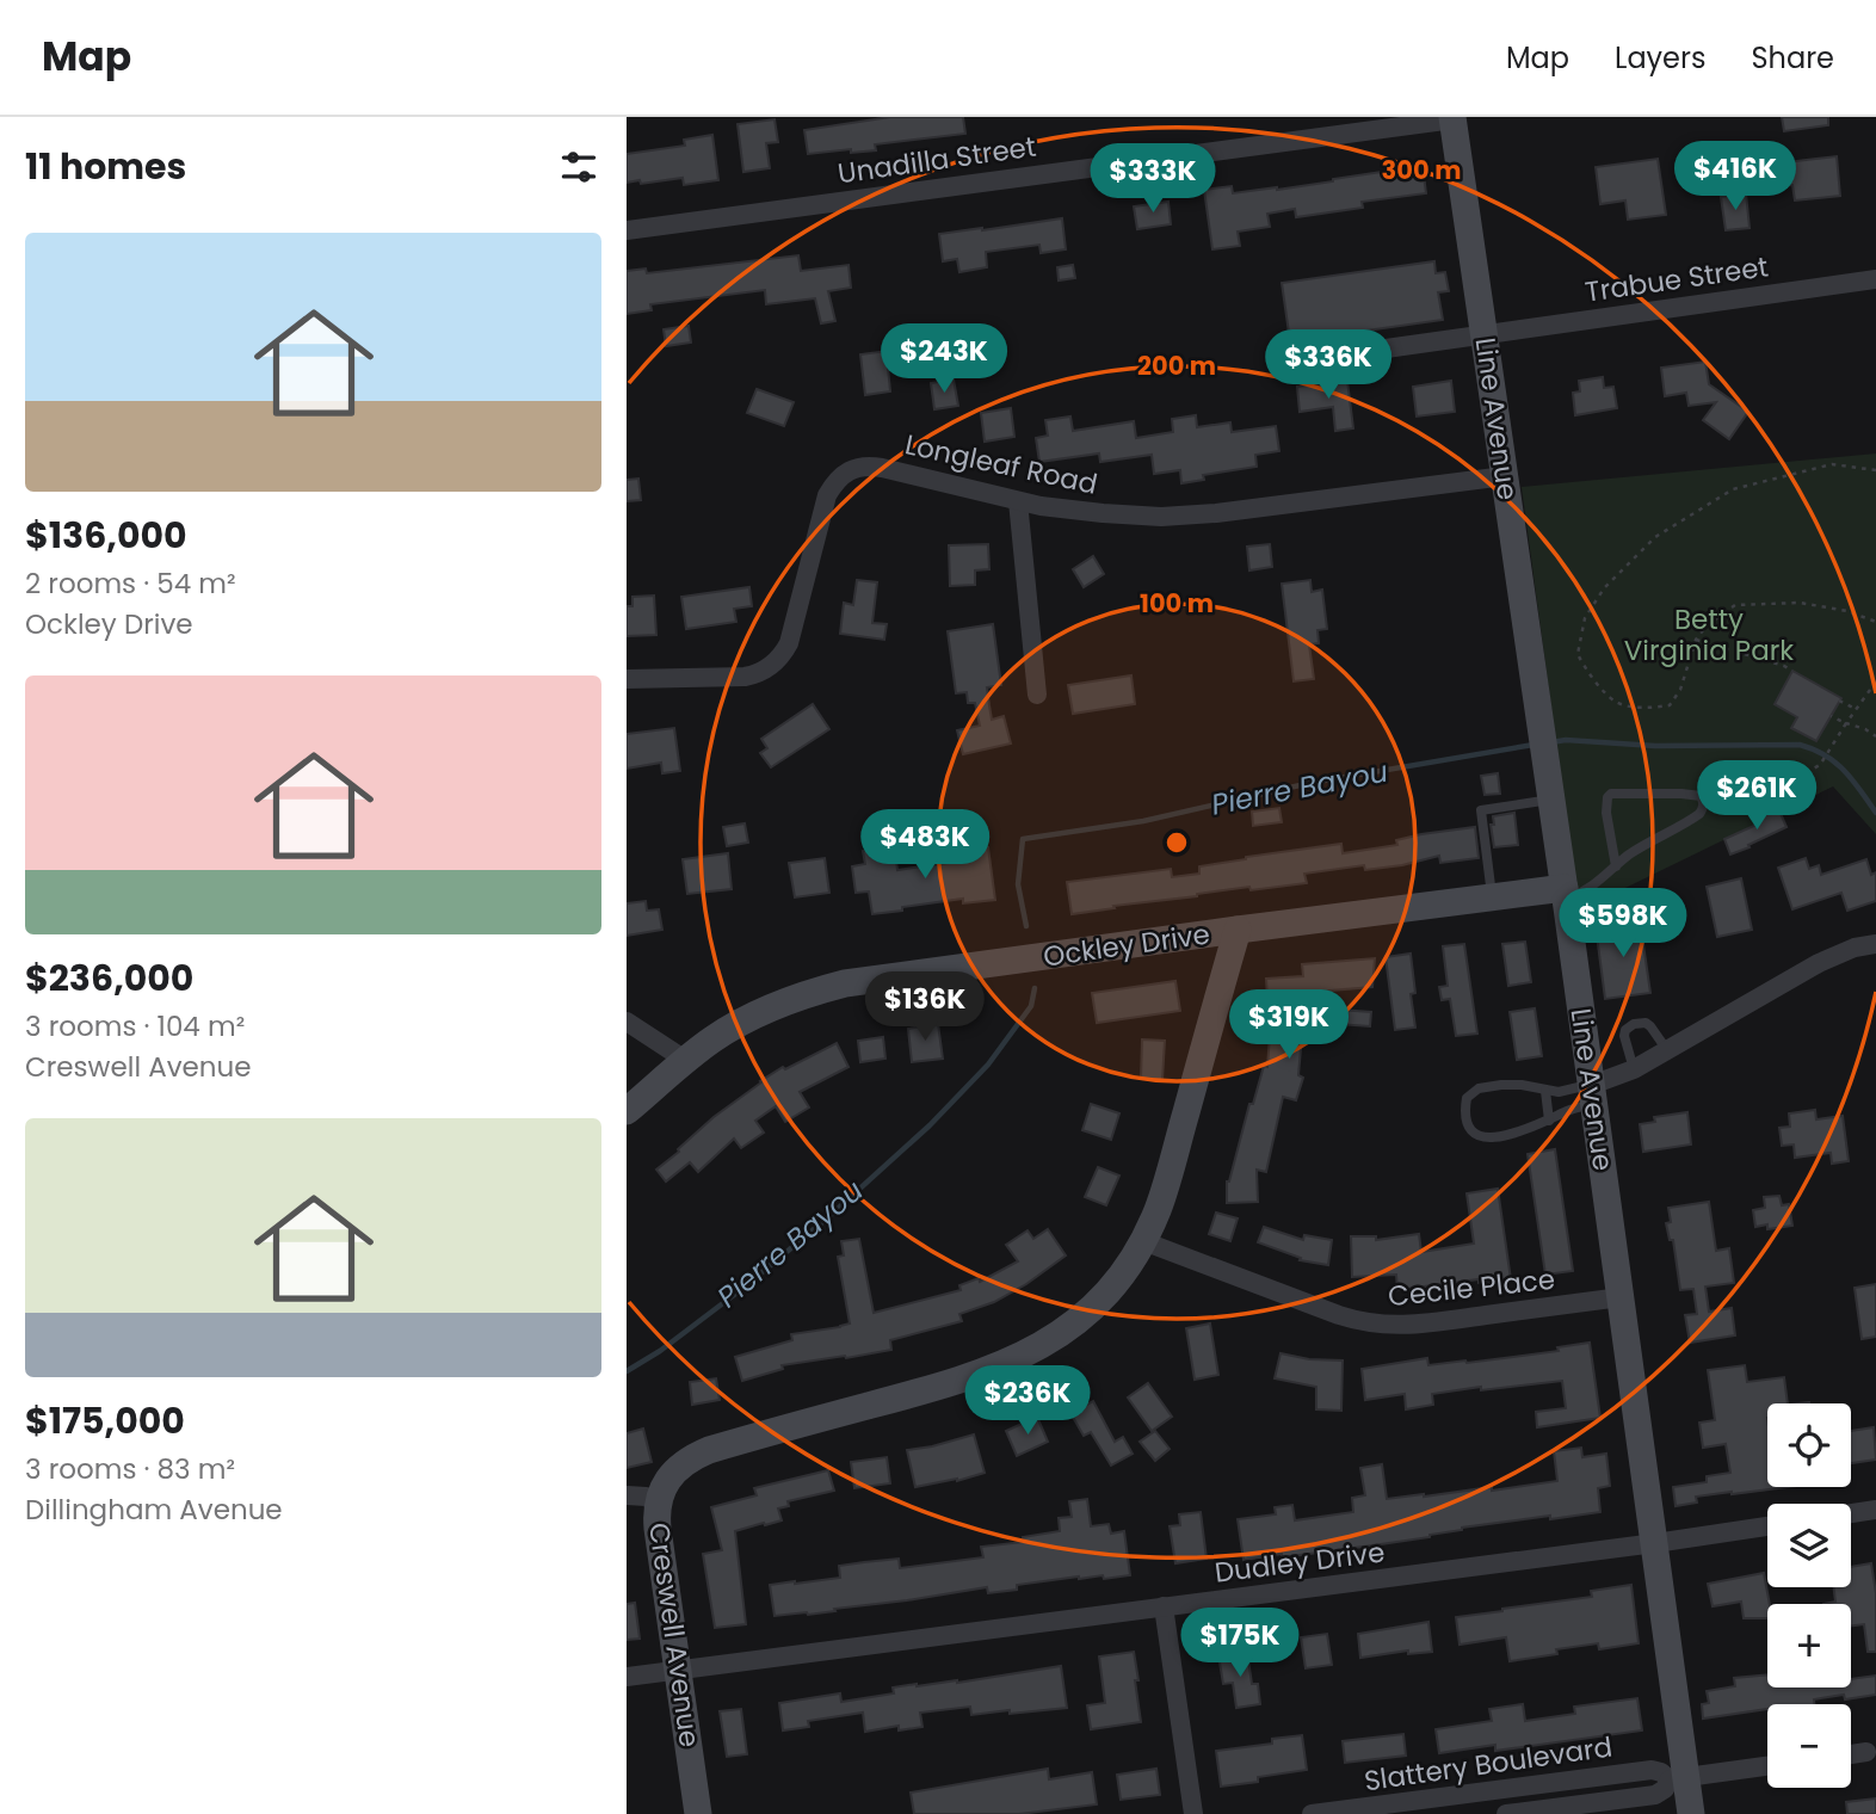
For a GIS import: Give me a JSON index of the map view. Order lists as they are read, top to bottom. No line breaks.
{"streets":{"street":["Unadilla Street","Trabue Street","Line Avenue","Longleaf Road","Ockley Drive","Cecile Place","Dudley Drive","Creswell Avenue","Slattery Boulevard"]},"crossings":[["Unadilla Street","Line Avenue"],["Trabue Street","Line Avenue"],["Line Avenue","Longleaf Road"],["Line Avenue","Ockley Drive"],["Line Avenue","Cecile Place"],["Line Avenue","Dudley Drive"],["Line Avenue","Slattery Boulevard"],["Ockley Drive","Creswell Avenue"],["Cecile Place","Creswell Avenue"],["Dudley Drive","Creswell Avenue"]],"water":["Pierre Bayou"],"parks":["Betty Virginia Park"],"page":{"header":"Map","nav":["Map","Layers","Share"],"heading":"11 homes","price":["$416K","$333K","$243K","$336K","$261K","$483K","$598K","$136K","$319K","$236K","$175K"],"list":[{"name":"$136,000","note":"2 rooms · 54 m² · Ockley Drive"},{"name":"$236,000","note":"3 rooms · 104 m² · Creswell Avenue"},{"name":"$175,000","note":"3 rooms · 83 m² · Dillingham Avenue"}],"map_buttons":["+","−"]},"rings":["300 m","200 m","100 m"]}
